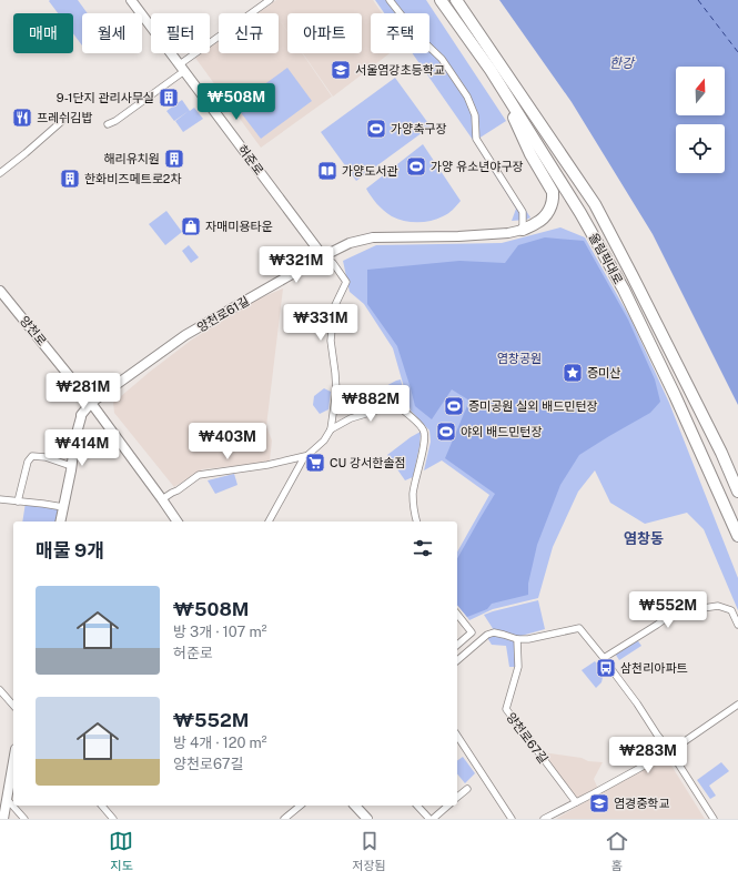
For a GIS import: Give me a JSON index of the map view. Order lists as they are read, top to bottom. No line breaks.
{"streets":{"highway":["올림픽대로"],"main road":["허준로","양천로61길","양천로"],"street":["양천로67길"]},"crossings":[["허준로","양천로61길"],["양천로61길","양천로"]],"districts":["염창동"],"water":["한강"],"parks":["염창공원"],"places":{"school or university":["서울염강초등학교","염경중학교"],"building":["9-1단지 관리사무실","해리유치원","한화비즈메트로2차"],"restaurant":["프레쉬김밥"],"sports":["가양축구장","가양 유소년야구장","증미공원 실외 배드민턴장","야외 배드민턴장"],"library":["가양도서관"],"shop":["자매미용타운"],"place":["증미산"],"supermarket":["CU 강서한솔점"],"bus stop":["삼천리아파트"]},"north":"top","page":{"chip":["매매","월세","필터","신규","아파트","주택"],"price":["₩508M","₩321M","₩331M","₩281M","₩882M","₩403M","₩414M","₩552M","₩283M"],"heading":"매물 9개","list":[{"name":"₩508M","note":"방 3개 · 107 m² · 허준로"},{"name":"₩552M","note":"방 4개 · 120 m² · 양천로67길"}],"tabs":["지도","저장됨","홈"]}}
